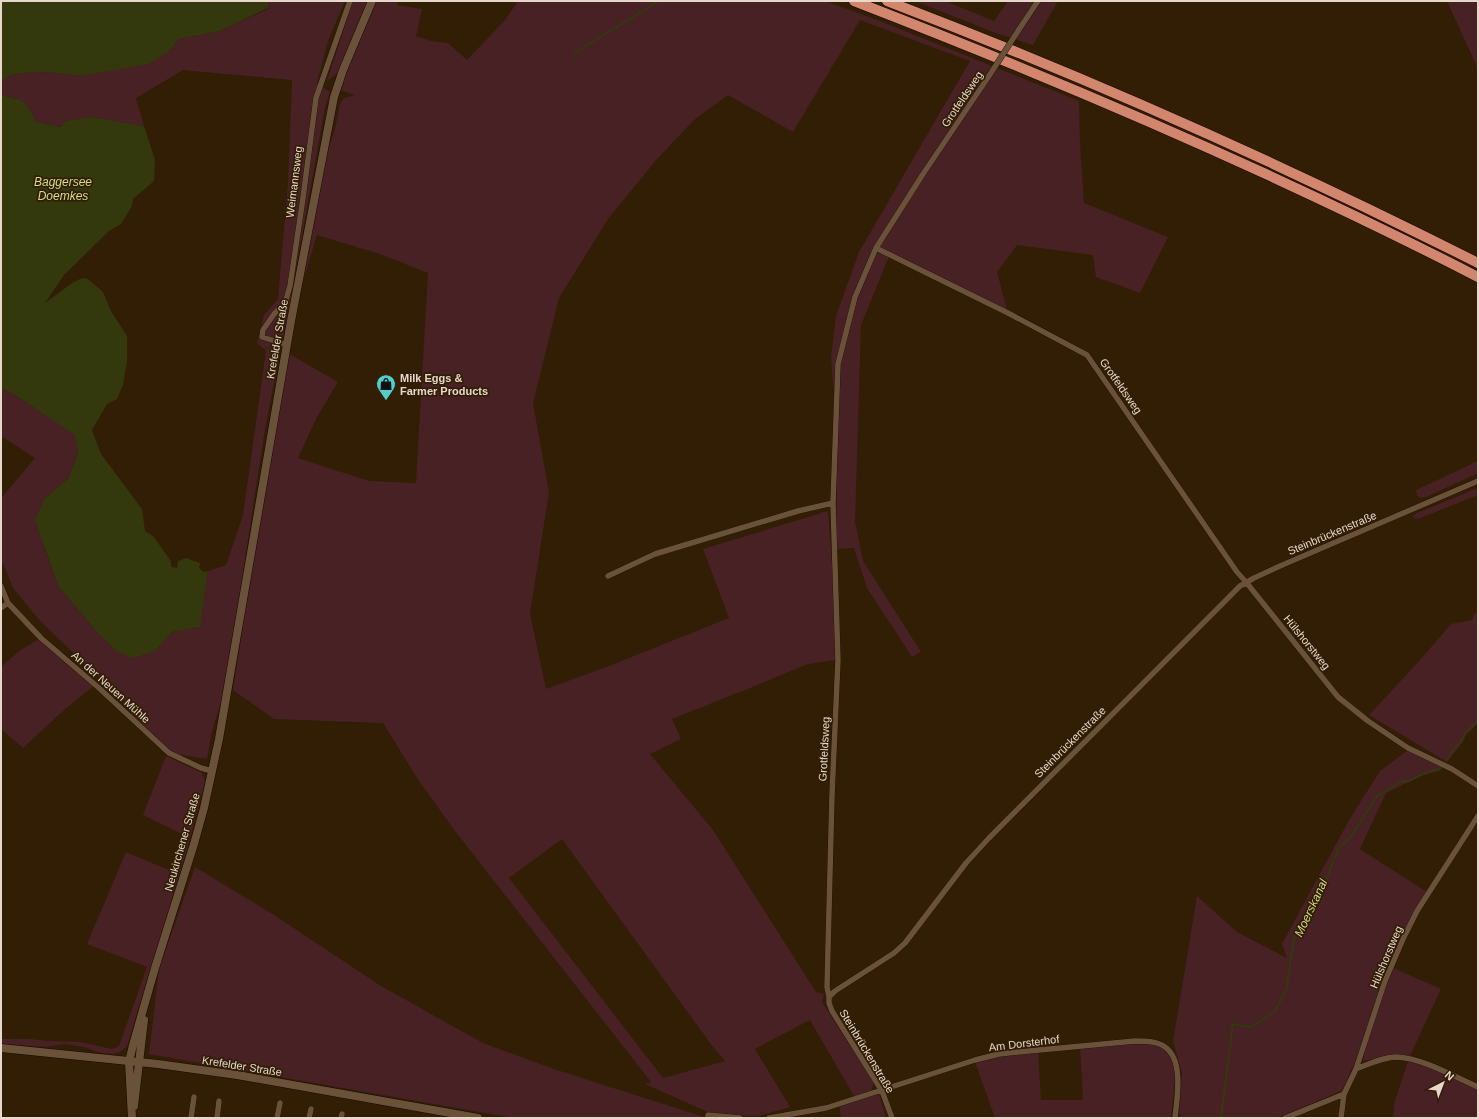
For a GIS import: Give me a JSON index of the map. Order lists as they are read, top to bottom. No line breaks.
{"streets":{"main road":["Krefelder Straße","Neukirchener Straße"],"street":["Grotfeldsweg","Weimannsweg","Steinbrückenstraße","Hülshorstweg","An der Neuen Mühle","Am Dorsterhof"]},"crossings":[["Grotfeldsweg","Steinbrückenstraße"],["Grotfeldsweg","Hülshorstweg"],["Weimannsweg","Krefelder Straße"],["Krefelder Straße","Neukirchener Straße"],["Steinbrückenstraße","Hülshorstweg"],["Steinbrückenstraße","Am Dorsterhof"],["An der Neuen Mühle","Neukirchener Straße"]],"water":["Baggersee Doemkes","Moerskanal"],"places":{"shop":["Milk Eggs & Farmer Products"]},"north":"top right"}
